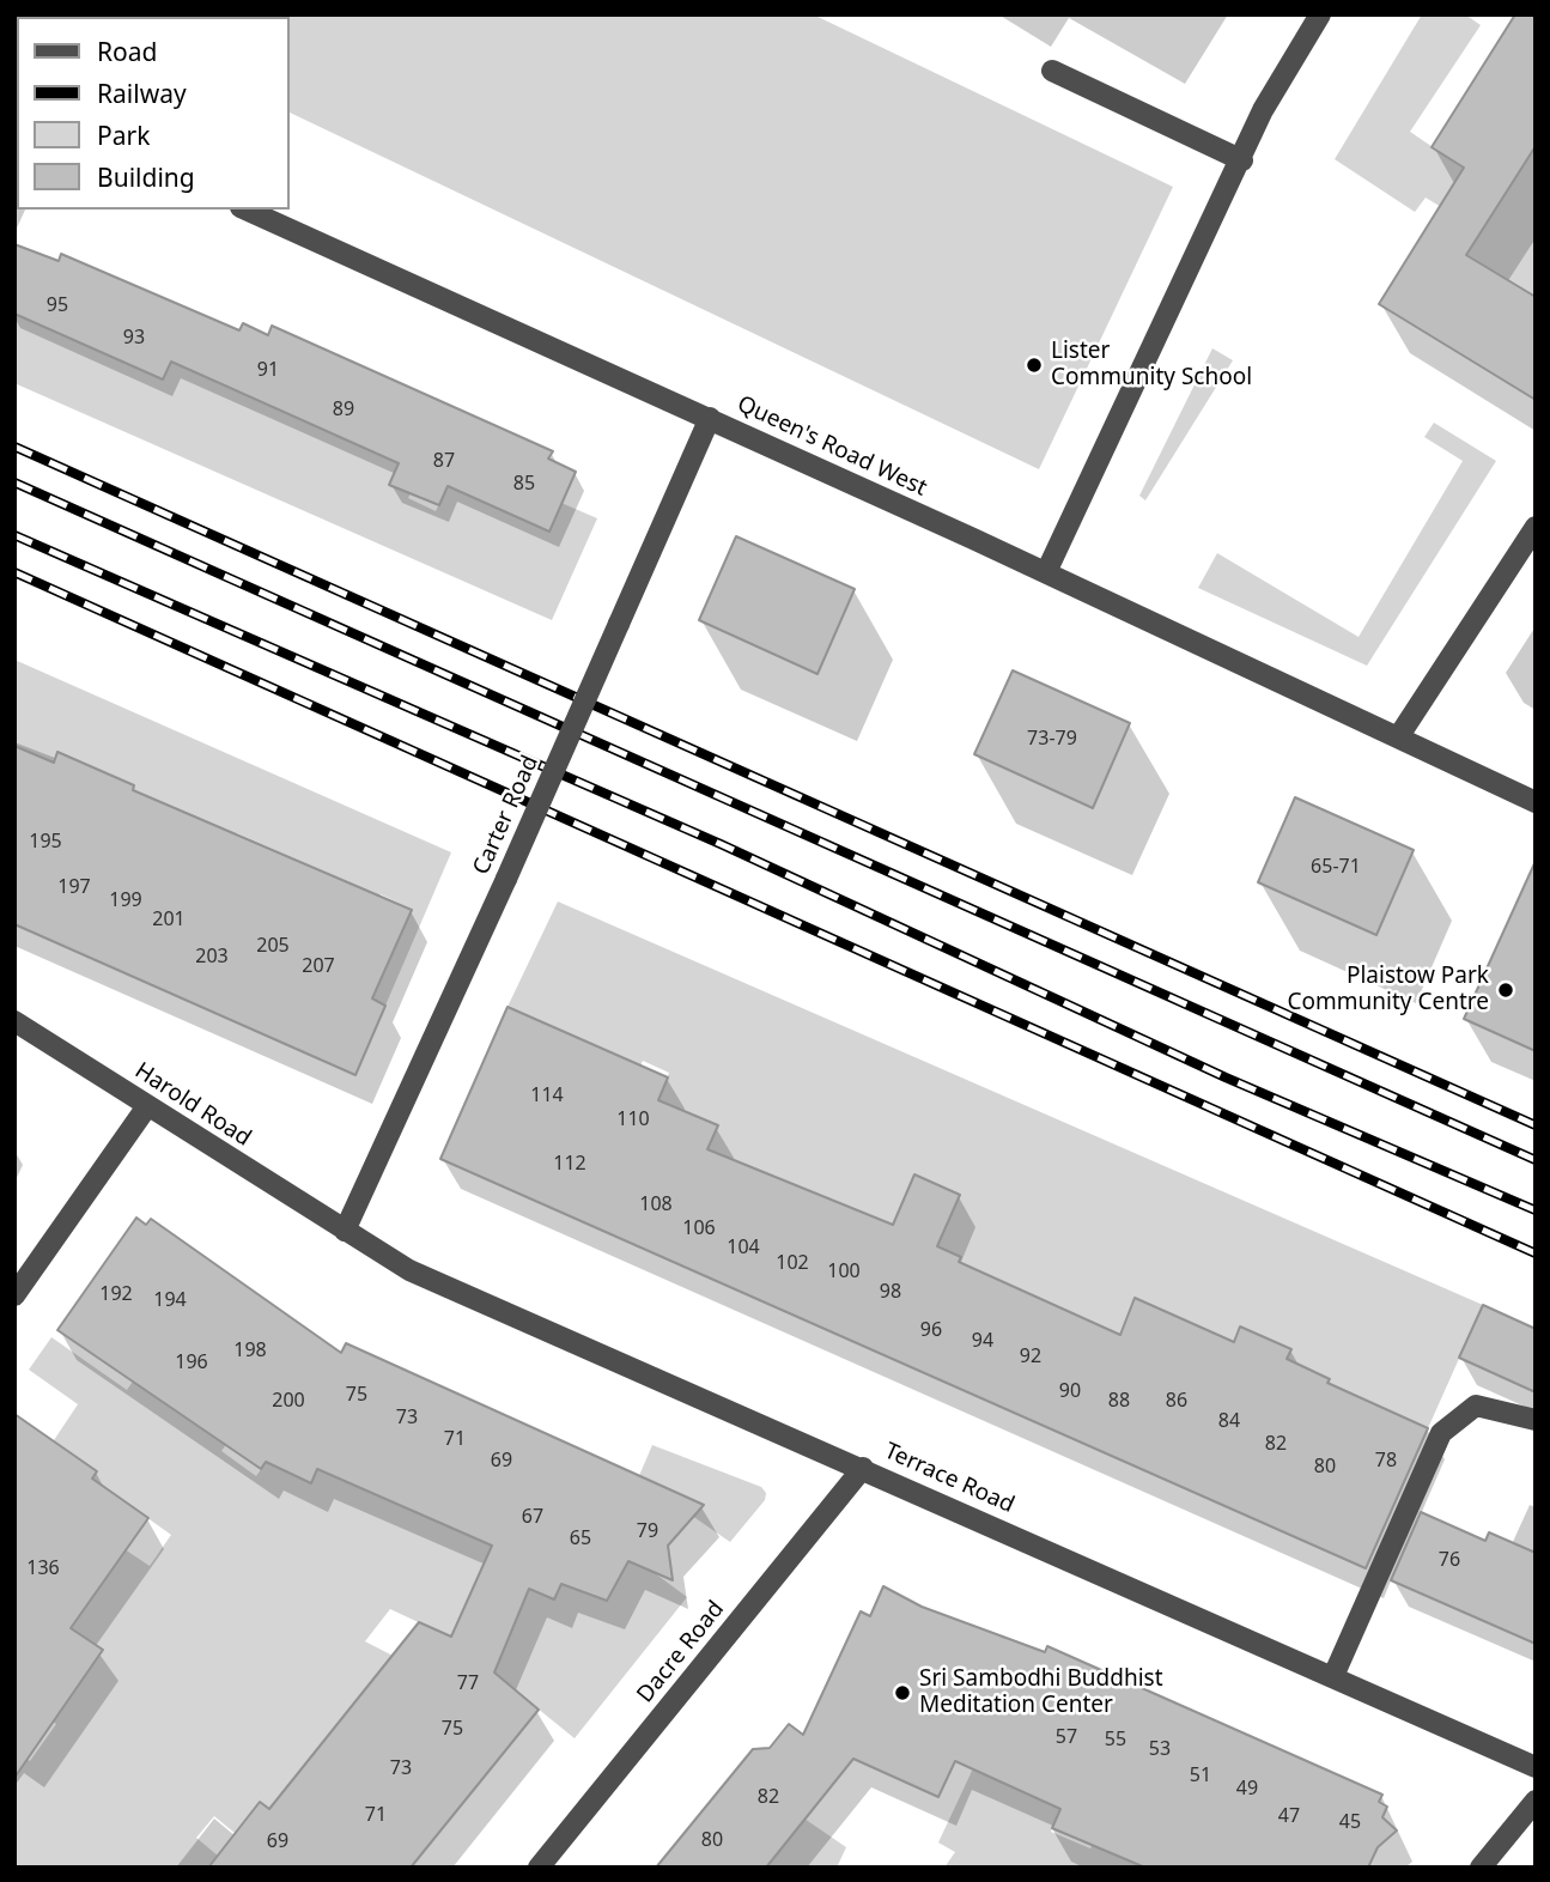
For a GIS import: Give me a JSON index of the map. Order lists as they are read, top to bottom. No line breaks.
{"streets":{"street":["Queen's Road West","Carter Road","Harold Road","Terrace Road","Dacre Road"]},"crossings":[["Queen's Road West","Carter Road"],["Carter Road","Harold Road"],["Carter Road","Terrace Road"],["Harold Road","Terrace Road"],["Terrace Road","Dacre Road"]],"places":["Lister Community School","Plaistow Park Community Centre","Sri Sambodhi Buddhist Meditation Center"],"house_numbers":["95","93","91","89","87","85","73-79","195","65-71","197","199","201","205","203","207","114","110","112","108","106","104","102","100","98","192","194","96","94","198","92","196","90","75","200","88","86","73","84","71","82","69","78","80","67","79","65","76","136","77","75","57","55","53","73","51","49","82","71","47","45","80","69"],"legend":["Road","Railway","Park","Building"]}
